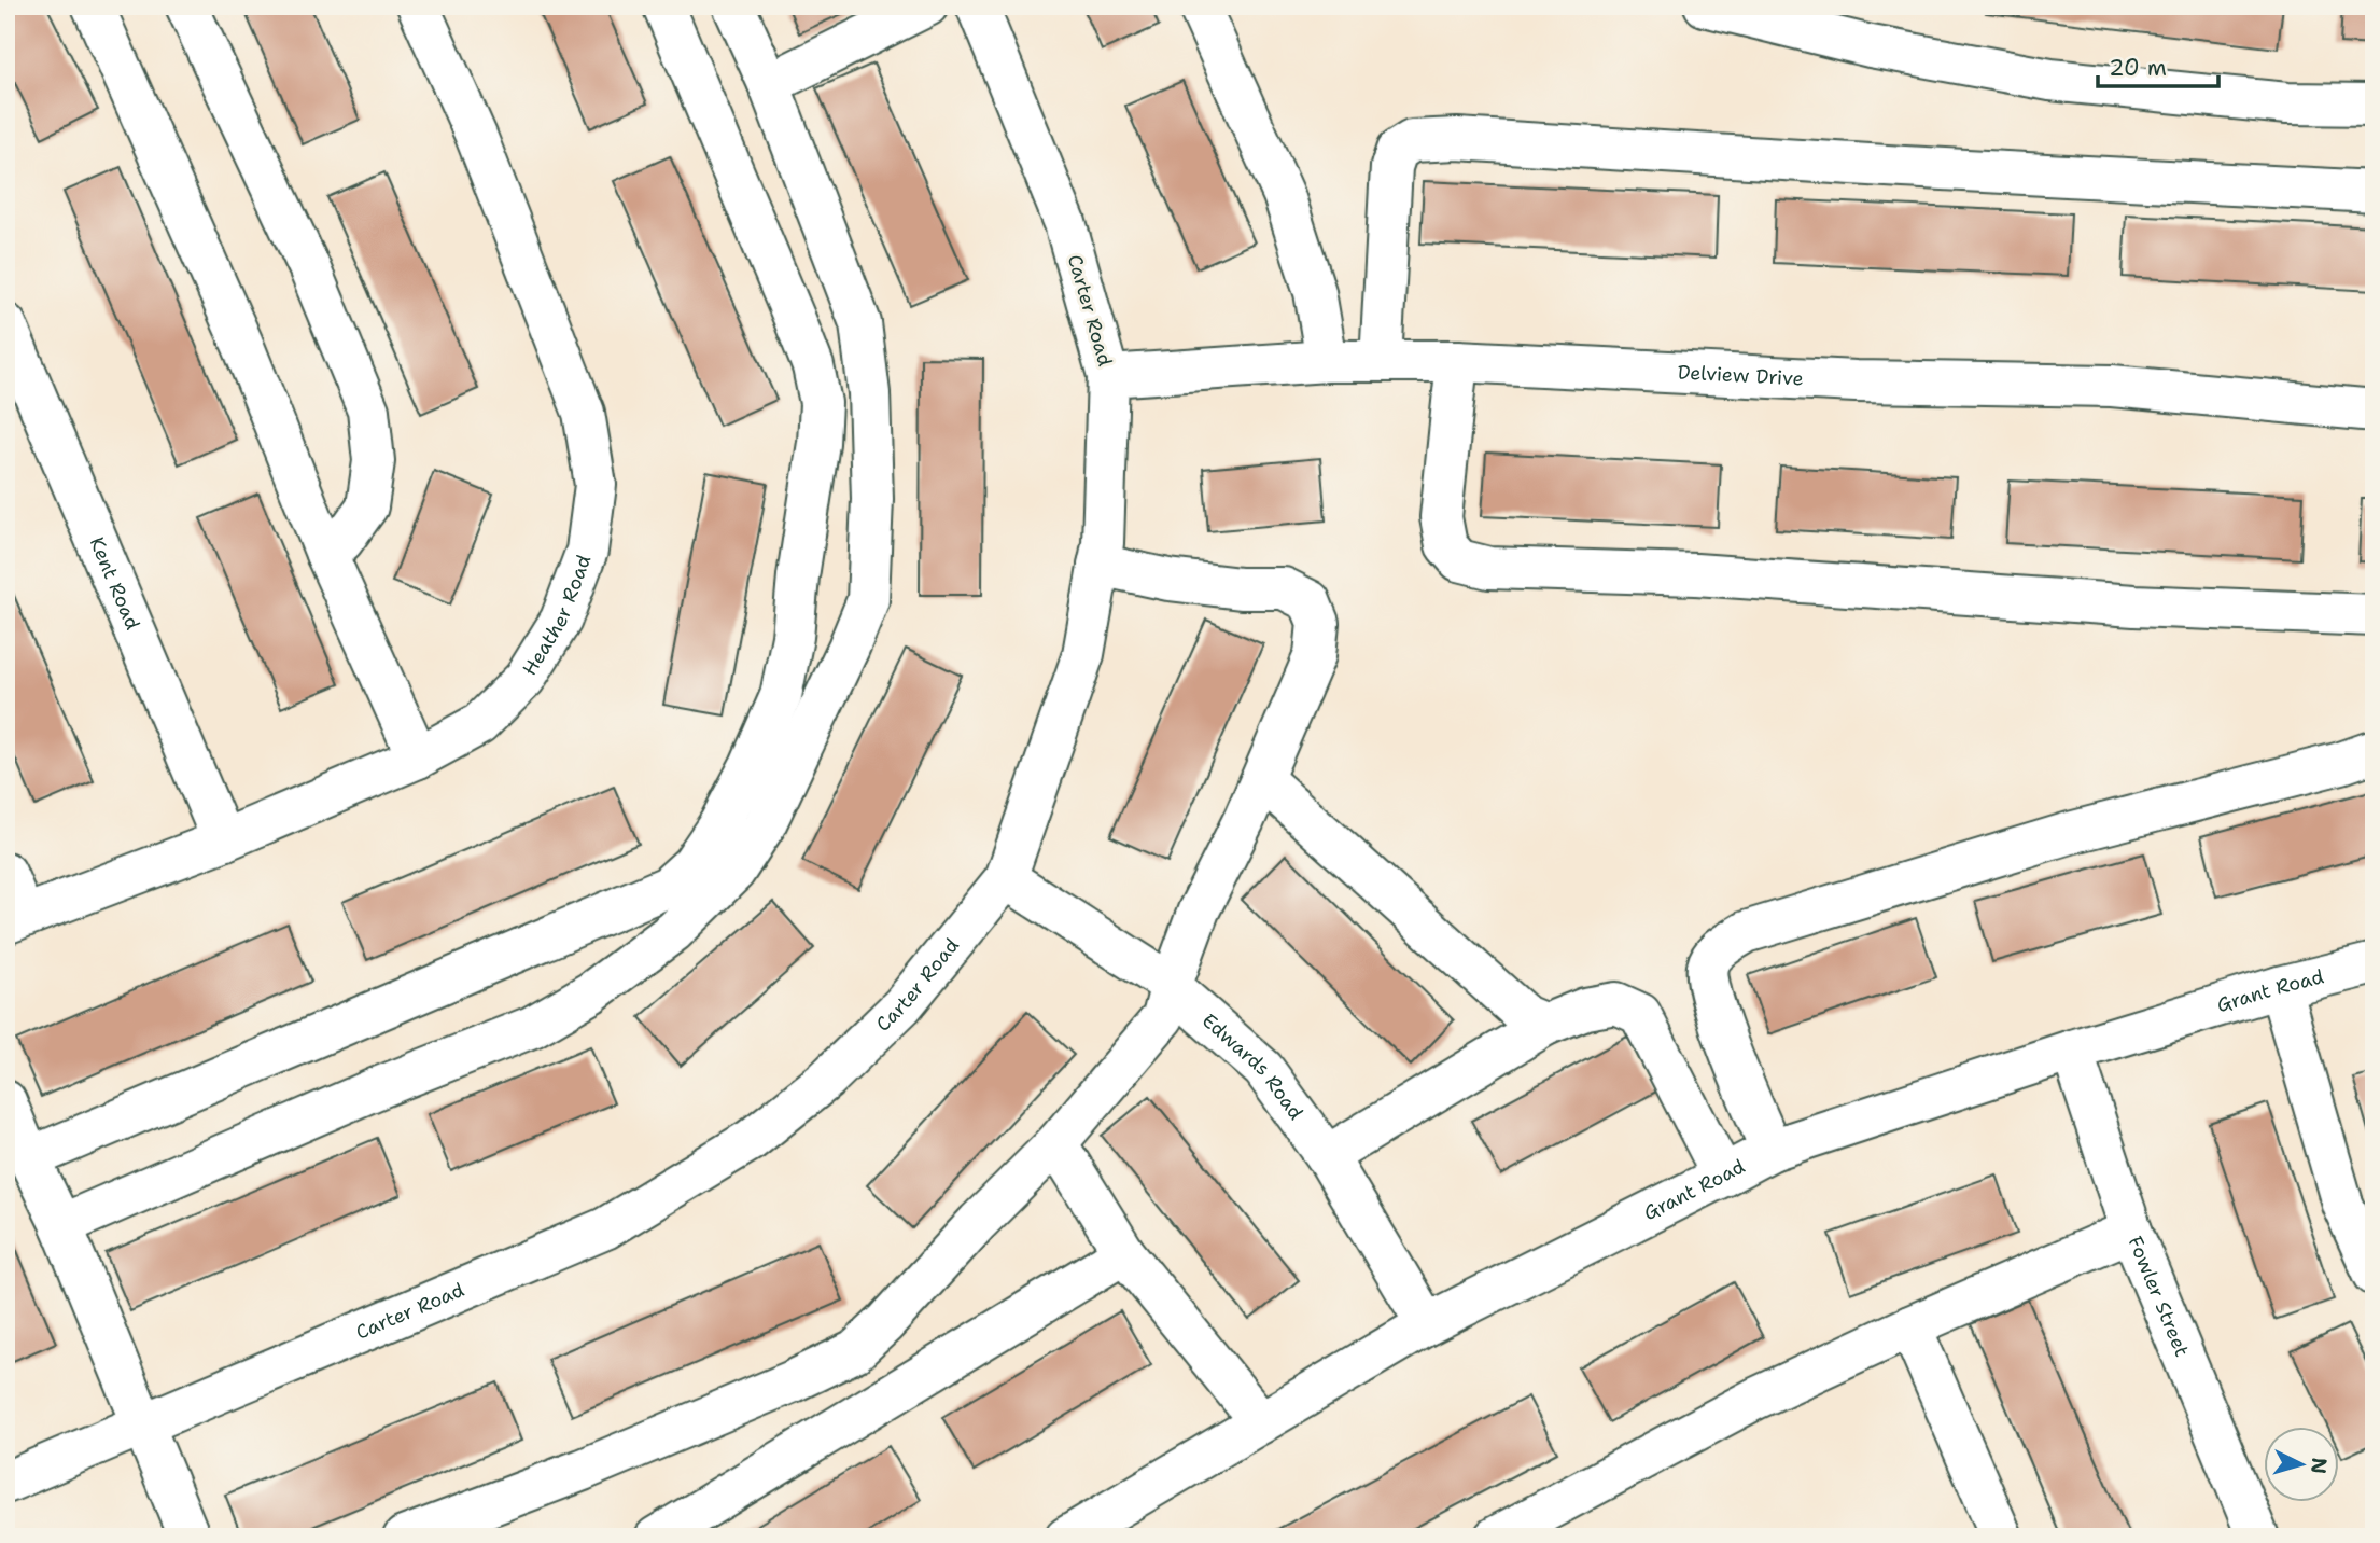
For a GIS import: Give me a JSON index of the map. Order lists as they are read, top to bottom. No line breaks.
{"streets":{"street":["Carter Road","Delview Drive","Kent Road","Heather Road","Grant Road","Edwards Road","Fowler Street"]},"crossings":[["Carter Road","Delview Drive"],["Carter Road","Edwards Road"],["Kent Road","Heather Road"],["Grant Road","Edwards Road"],["Grant Road","Fowler Street"]],"scale_bar":"20 m","north":"right"}
